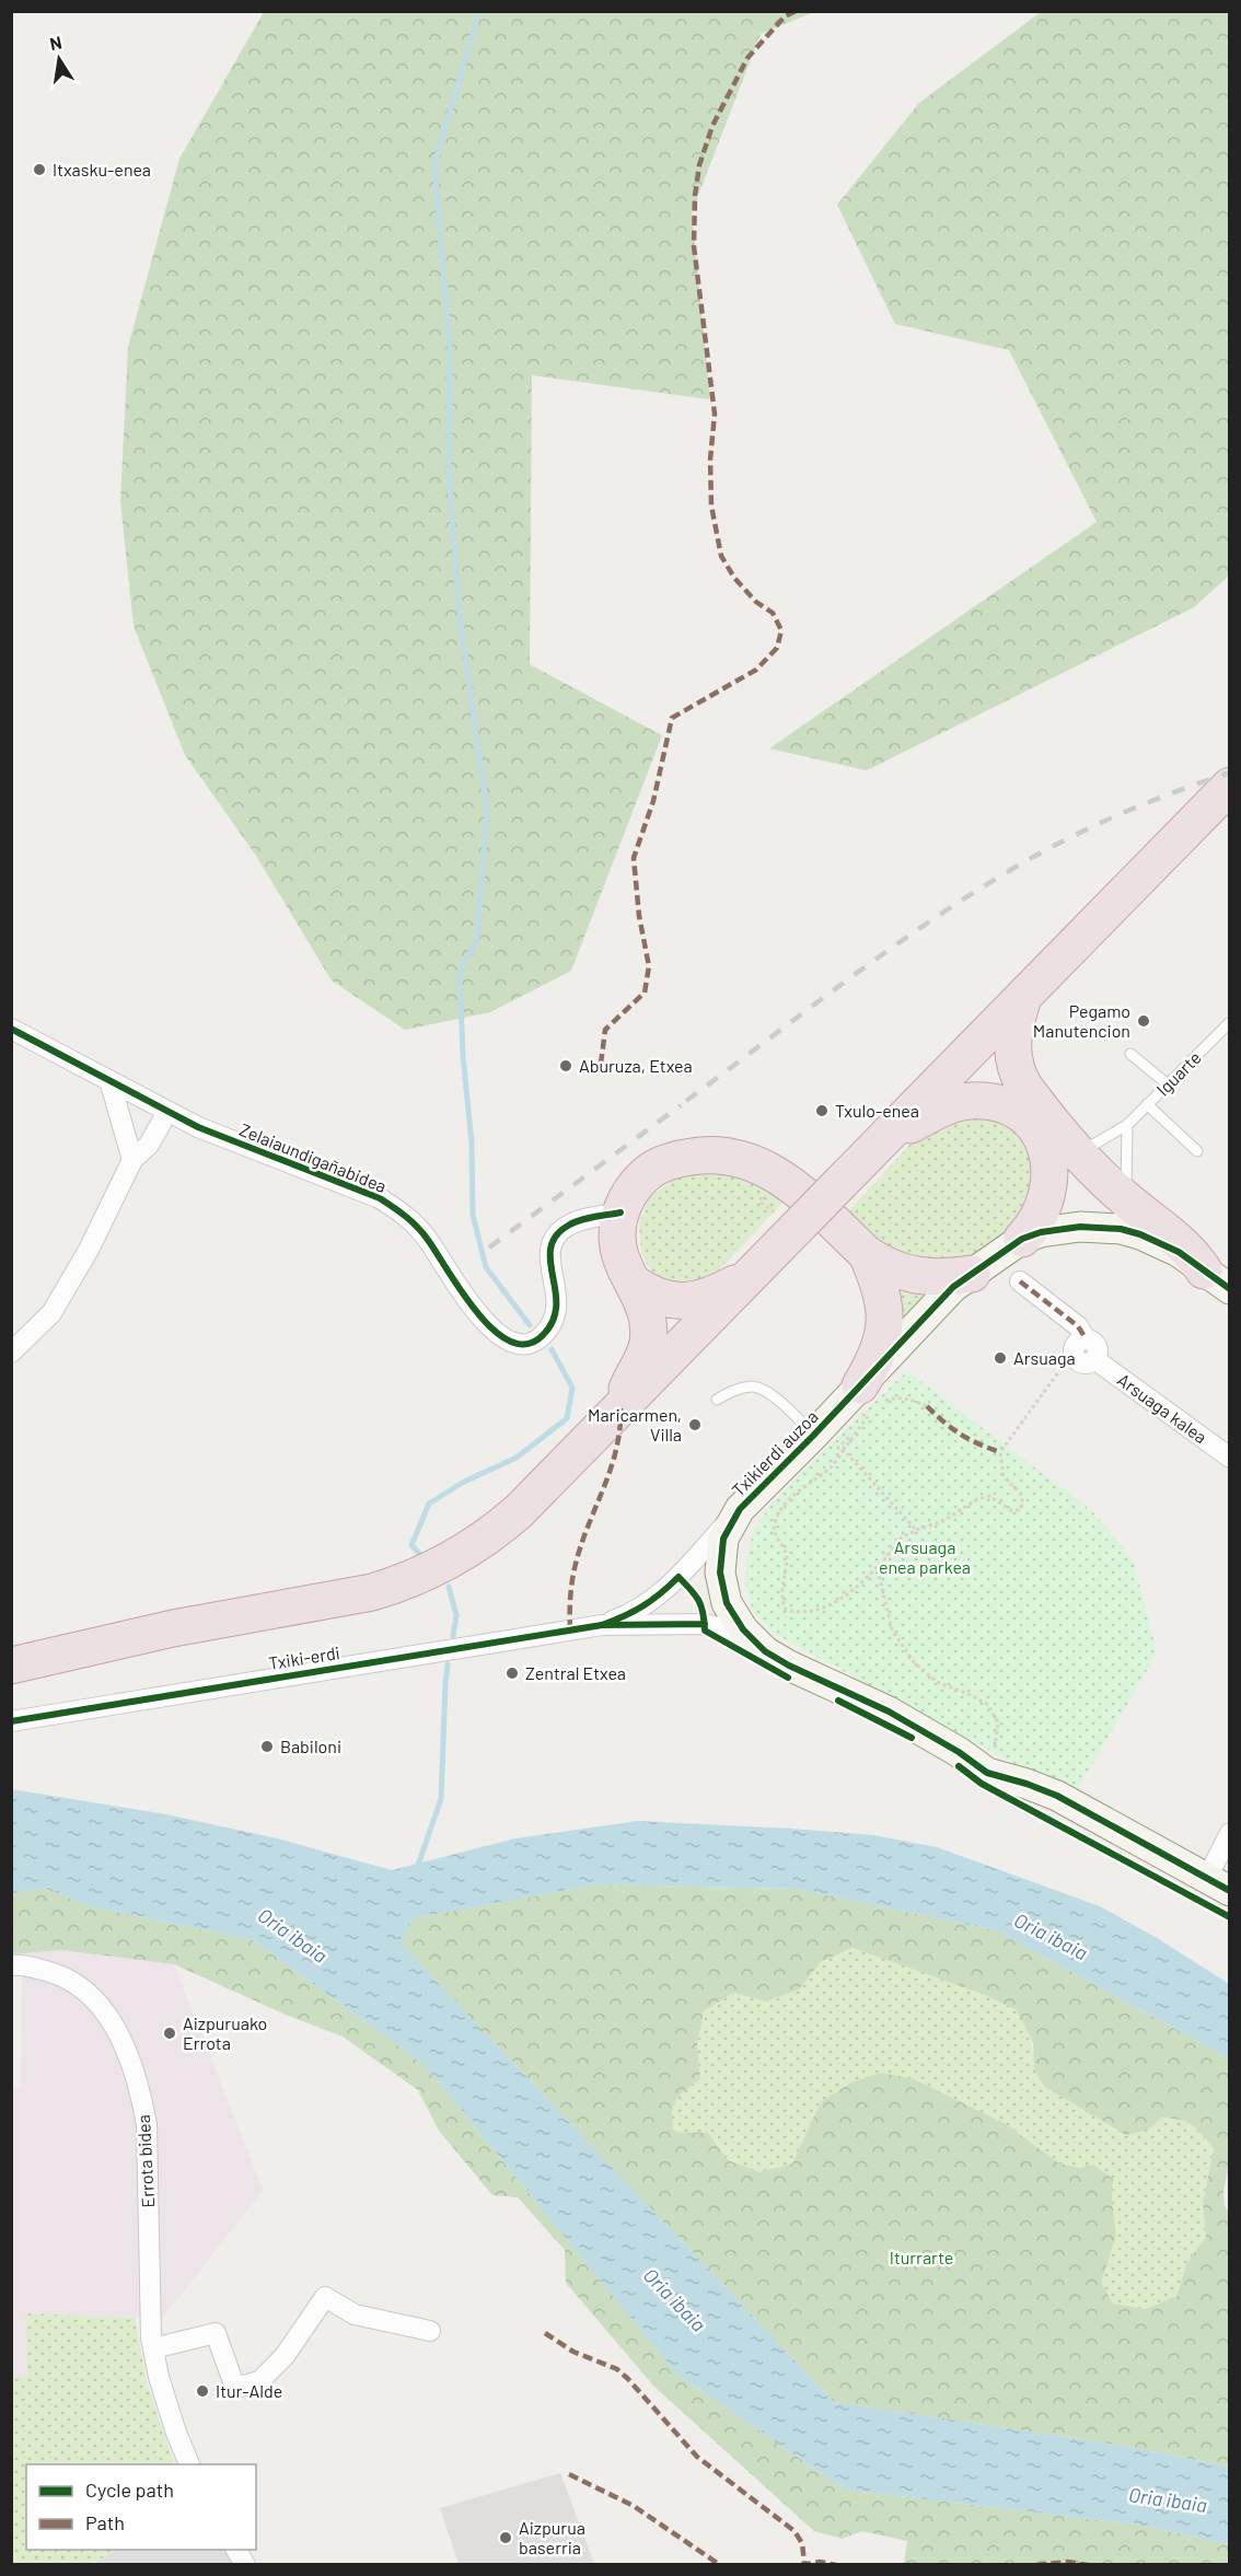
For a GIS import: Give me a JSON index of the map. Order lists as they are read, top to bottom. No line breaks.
{"streets":{"street":["Zelaiaundigañabidea","Arsuaga kalea","Txikierdi auzoa","Txiki-erdi","Errota bidea"],"lane":["Iguarte"]},"water":["Oria ibaia"],"parks":["Arsuaga enea parkea","Iturrarte"],"places":["Itxasku-enea","Pegamo Manutencion","Aburuza, Etxea","Txulo-enea","Arsuaga","Maricarmen, Villa","Zentral Etxea","Babiloni","Aizpuruako Errota","Itur-Alde","Aizpurua baserria"],"legend":["Cycle path","Path"],"north":"top"}
